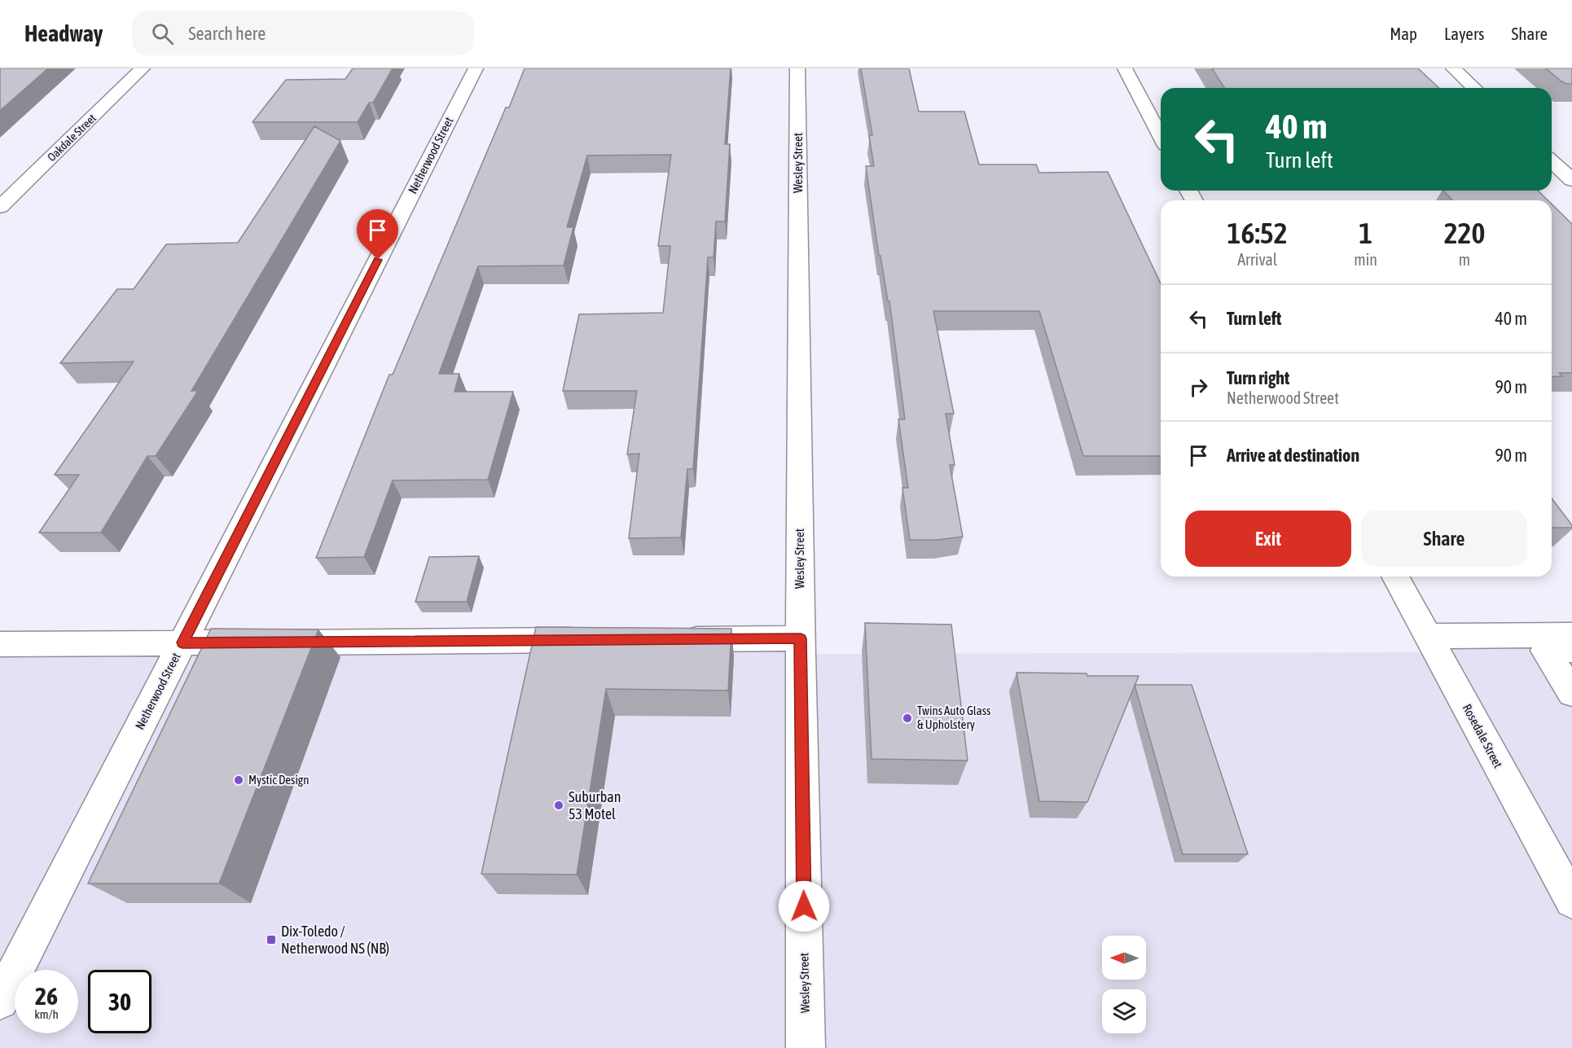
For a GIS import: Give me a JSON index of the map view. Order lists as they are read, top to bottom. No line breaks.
{"streets":{"street":["Oakdale Street","Netherwood Street","Wesley Street","Rosedale Street"]},"places":{"other":["Twins Auto Glass & Upholstery","Mystic Design","Suburban 53 Motel"],"transit":["Dix-Toledo / Netherwood NS (NB)"]},"north":"left","page":{"header":"Headway","search":"Search here","nav":["Map","Layers","Share"],"turn":["40 m","Turn left"],"eta":["16:52","Arrival","1","min","220","m"],"list":[{"name":"Turn left","value":"40 m"},{"name":"Turn right","note":"Netherwood Street","value":"90 m"},{"name":"Arrive at destination","value":"90 m"}],"buttons":["Exit","Share"],"speed":"26 km/h","limit":"30"}}
